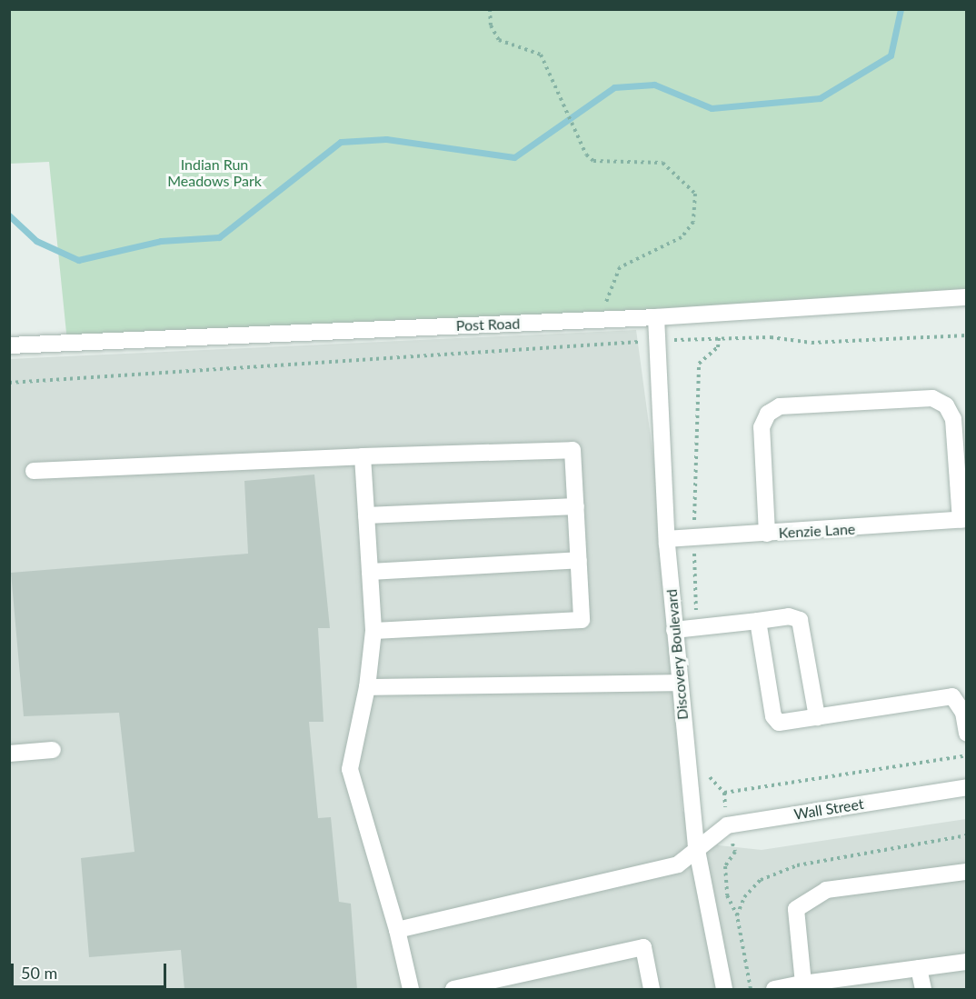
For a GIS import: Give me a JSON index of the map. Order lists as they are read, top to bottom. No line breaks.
{"streets":{"street":["Post Road","Kenzie Lane","Discovery Boulevard","Wall Street"]},"crossings":[["Post Road","Discovery Boulevard"],["Kenzie Lane","Discovery Boulevard"],["Discovery Boulevard","Wall Street"]],"parks":["Indian Run Meadows Park"],"scale_bar":"50 m"}
